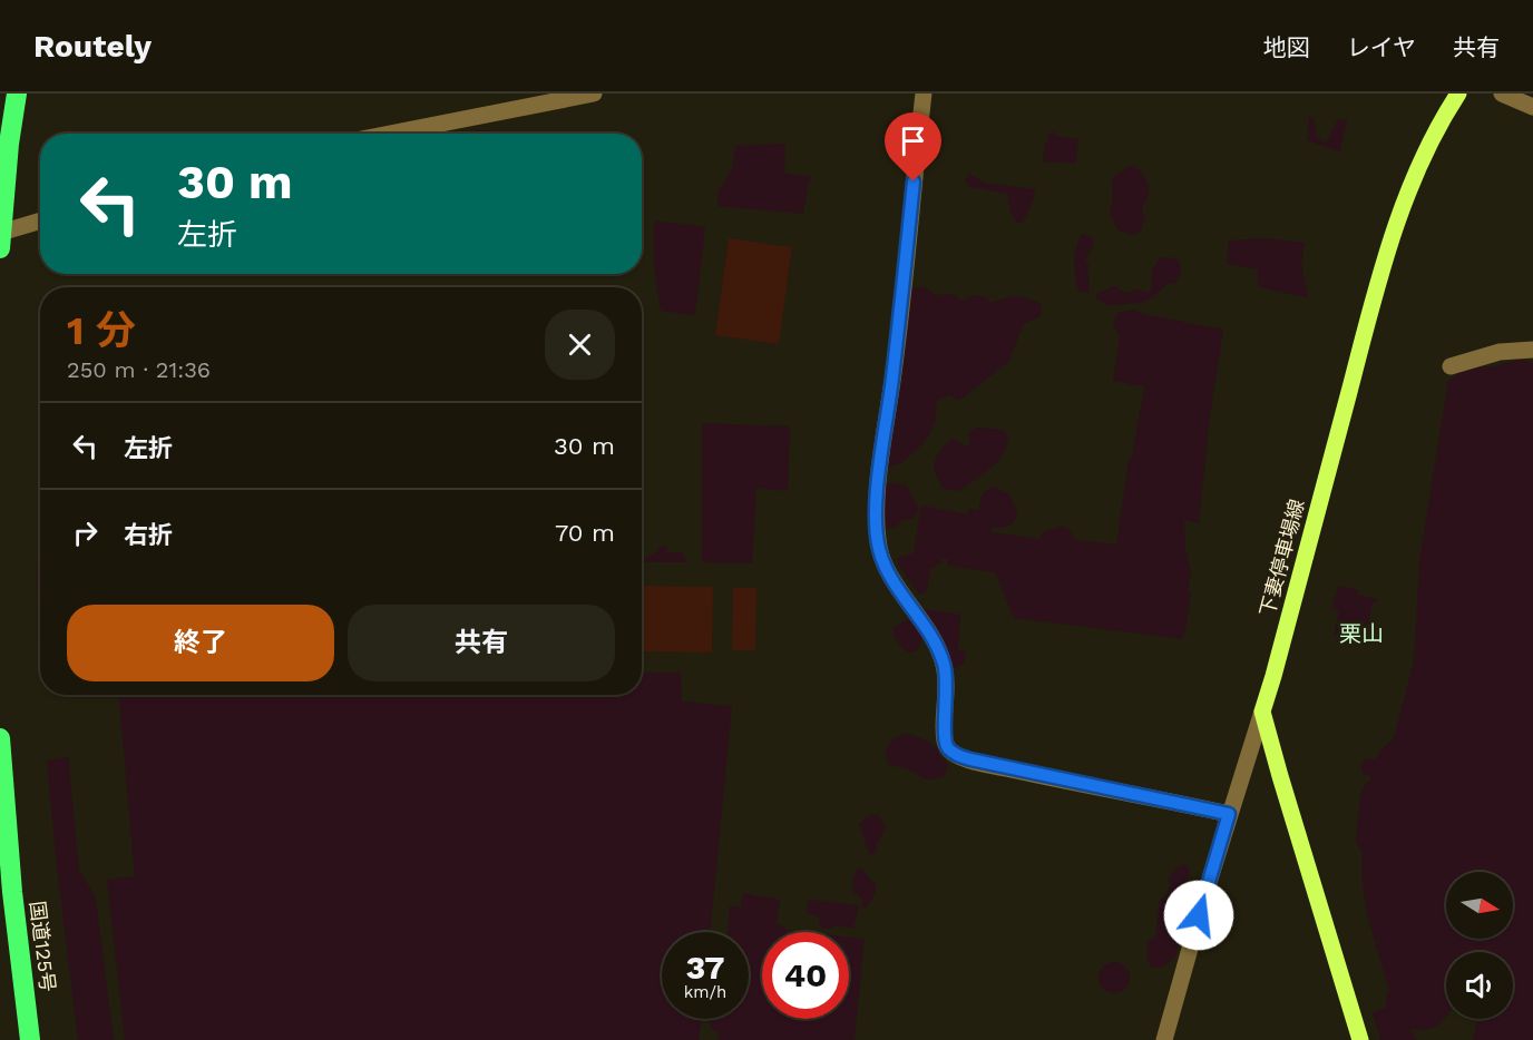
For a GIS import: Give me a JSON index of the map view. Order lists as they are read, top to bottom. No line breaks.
{"streets":{"highway":["国道125号"],"main road":["下妻停車場線"]},"districts":["栗山"],"north":"right","page":{"header":"Routely","nav":["地図","レイヤ","共有"],"turn":["30 m","左折"],"heading":["1 分","250 m · 21:36"],"list":[{"name":"左折","value":"30 m"},{"name":"右折","value":"70 m"}],"buttons":["終了","共有"],"speed":"37 km/h","limit":"40"}}
